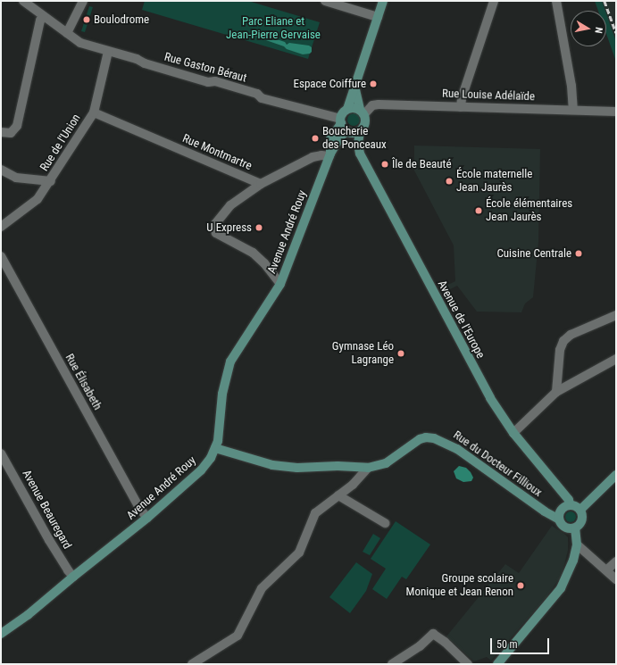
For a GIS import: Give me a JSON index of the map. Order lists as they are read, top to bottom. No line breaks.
{"streets":{"street":["Rue Gaston Béraut","Rue Louise Adélaïde","Rue de l'Union","Rue Montmartre","Avenue André Rouy","Avenue de l'Europe","Rue Élisabeth","Rue du Docteur Fillioux","Avenue Beauregard"]},"crossings":[["Rue Gaston Béraut","Rue Louise Adélaïde"],["Rue Gaston Béraut","Rue de l'Union"],["Rue Gaston Béraut","Avenue André Rouy"],["Rue Gaston Béraut","Avenue de l'Europe"],["Rue Louise Adélaïde","Avenue André Rouy"],["Rue Louise Adélaïde","Avenue de l'Europe"],["Rue de l'Union","Rue Montmartre"],["Rue Montmartre","Avenue André Rouy"],["Avenue André Rouy","Avenue de l'Europe"],["Avenue André Rouy","Rue Élisabeth"],["Avenue André Rouy","Rue du Docteur Fillioux"],["Avenue André Rouy","Avenue Beauregard"],["Avenue de l'Europe","Rue du Docteur Fillioux"]],"parks":["Parc Eliane et Jean-Pierre Gervaise"],"places":["Boulodrome","Espace Coiffure","Boucherie des Ponceaux","Île de Beauté","École maternelle Jean Jaurès","École élémentaires Jean Jaurès","U Express","Cuisine Centrale","Gymnase Léo Lagrange","Groupe scolaire Monique et Jean Renon"],"scale_bar":"50 m","north":"right"}
